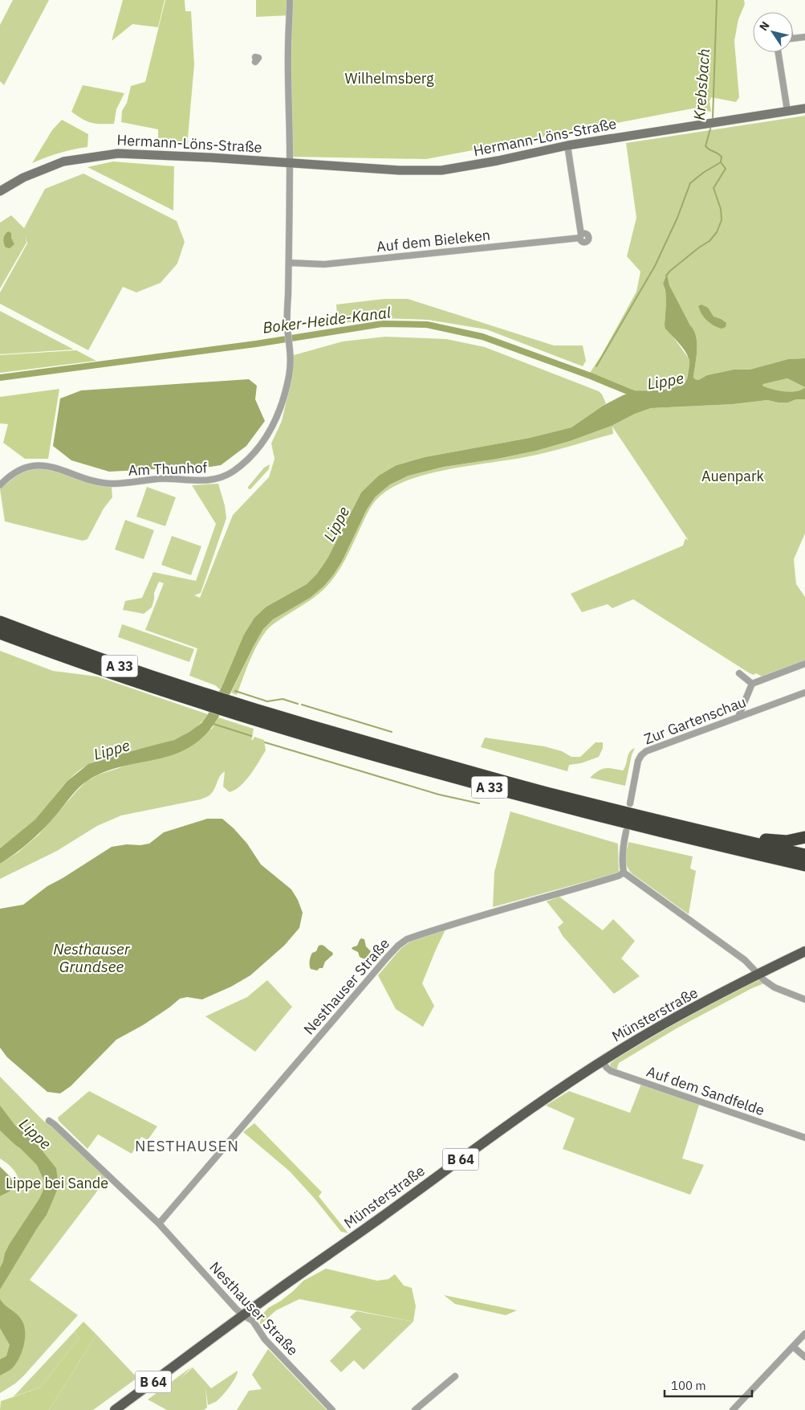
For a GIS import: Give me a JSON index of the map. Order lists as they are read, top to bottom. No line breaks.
{"streets":{"highway":["A 33"],"main road":["Münsterstraße","B 64"],"street":["Hermann-Löns-Straße","Auf dem Bieleken","Am Thunhof","Zur Gartenschau","Nesthauser Straße","Auf dem Sandfelde"]},"crossings":[["Hermann-Löns-Straße","Auf dem Bieleken"],["Hermann-Löns-Straße","Am Thunhof"],["Auf dem Bieleken","Am Thunhof"],["Nesthauser Straße","Münsterstraße"],["Münsterstraße","Auf dem Sandfelde"]],"districts":["NESTHAUSEN"],"water":["Krebsbach","Boker-Heide-Kanal","Lippe","Nesthauser Grundsee"],"parks":["Wilhelmsberg","Auenpark","Lippe bei Sande"],"scale_bar":"100 m","north":"top left"}
